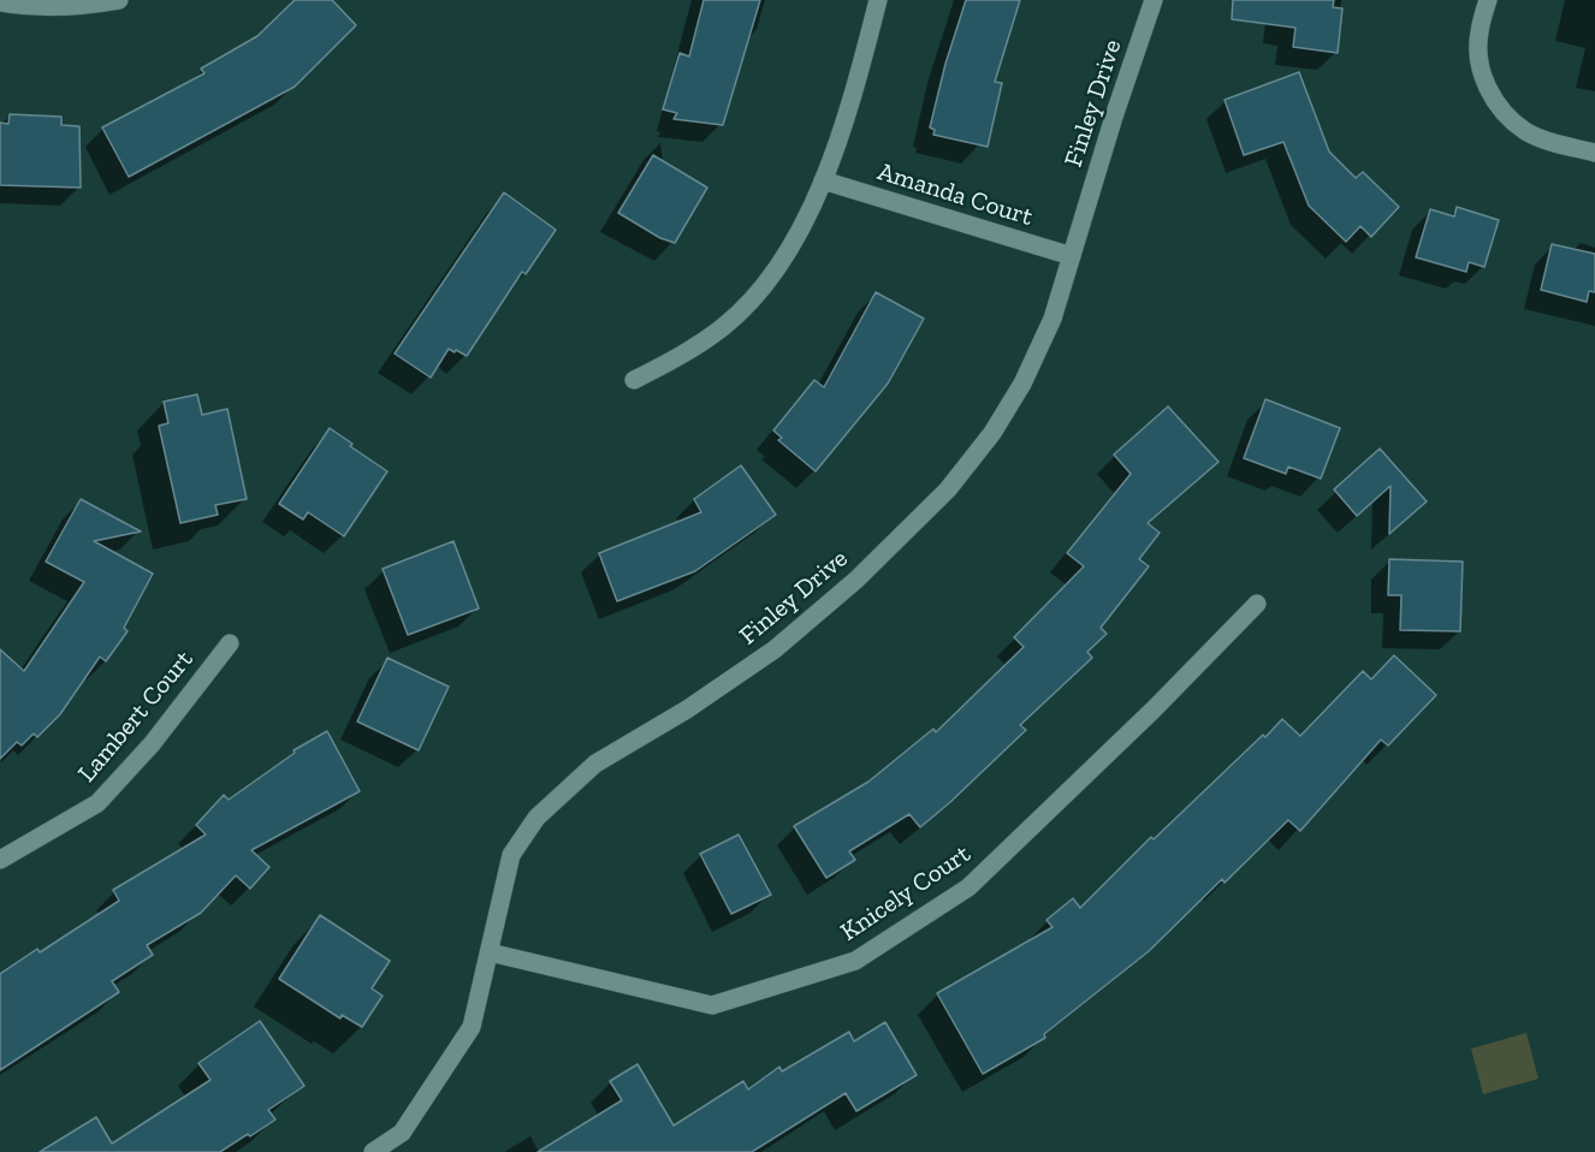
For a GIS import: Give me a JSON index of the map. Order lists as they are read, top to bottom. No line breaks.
{"streets":{"street":["Finley Drive","Amanda Court","Lambert Court","Knicely Court"]},"crossings":[["Finley Drive","Amanda Court"],["Finley Drive","Knicely Court"]]}
